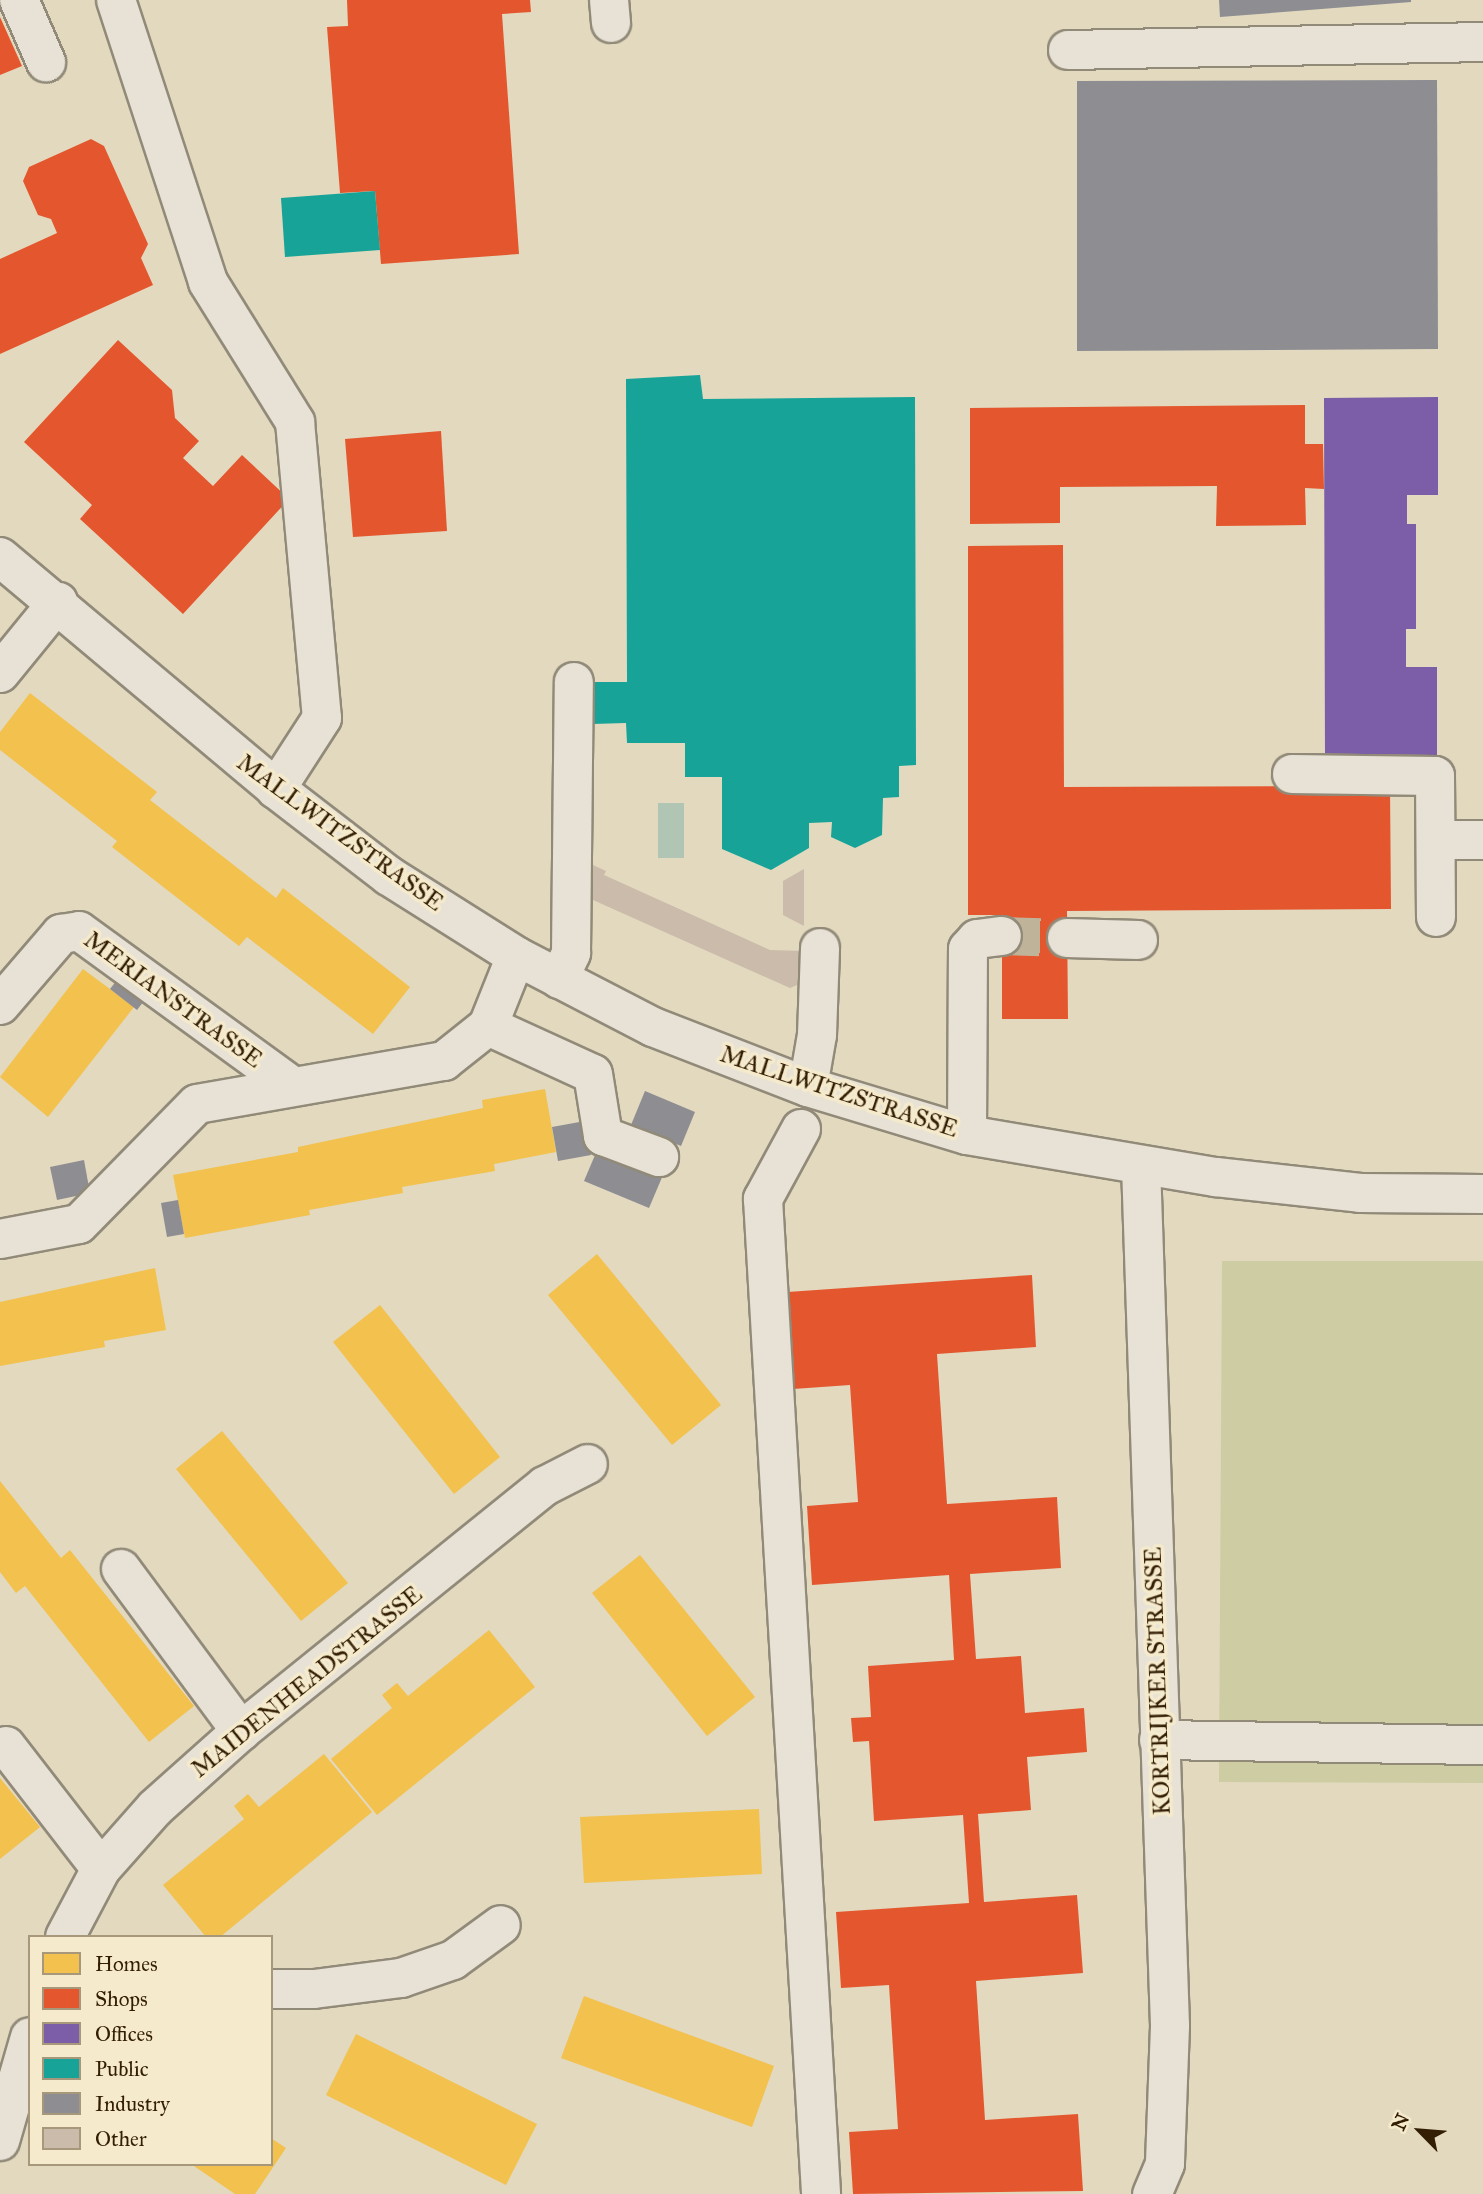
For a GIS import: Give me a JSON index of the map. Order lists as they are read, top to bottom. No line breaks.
{"streets":{"street":["MALLWITZSTRASSE","MERIANSTRASSE","KORTRIJKER STRASSE","MAIDENHEADSTRASSE"]},"crossings":[["MALLWITZSTRASSE","MERIANSTRASSE"],["MALLWITZSTRASSE","KORTRIJKER STRASSE"]],"legend":["Homes","Shops","Offices","Public","Industry","Other"],"north":"top left"}
